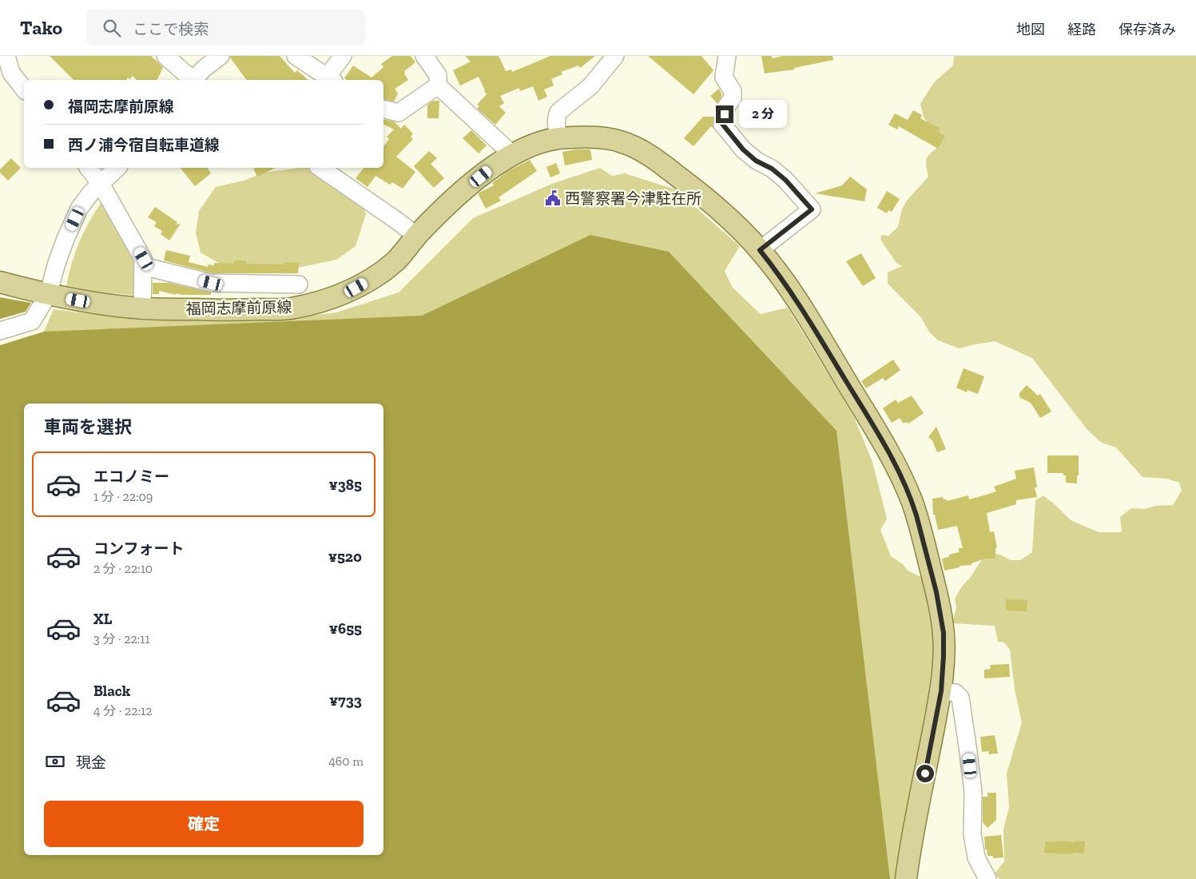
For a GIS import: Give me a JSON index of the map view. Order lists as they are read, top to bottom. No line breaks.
{"streets":{"main road":["福岡志摩前原線"]},"places":{"public building":["西警察署今津駐在所"]},"page":{"header":"Tako","search":"ここで検索","nav":["地図","経路","保存済み"],"banner":["福岡志摩前原線","西ノ浦今宿自転車道線"],"bubble":"2 分","heading":"車両を選択","list":[{"name":"エコノミー","note":"1 分 · 22:09","value":"¥385"},{"name":"コンフォート","note":"2 分 · 22:10","value":"¥520"},{"name":"XL","note":"3 分 · 22:11","value":"¥655"},{"name":"Black","note":"4 分 · 22:12","value":"¥733"}],"pay":["現金","460 m"],"buttons":"確定"}}
